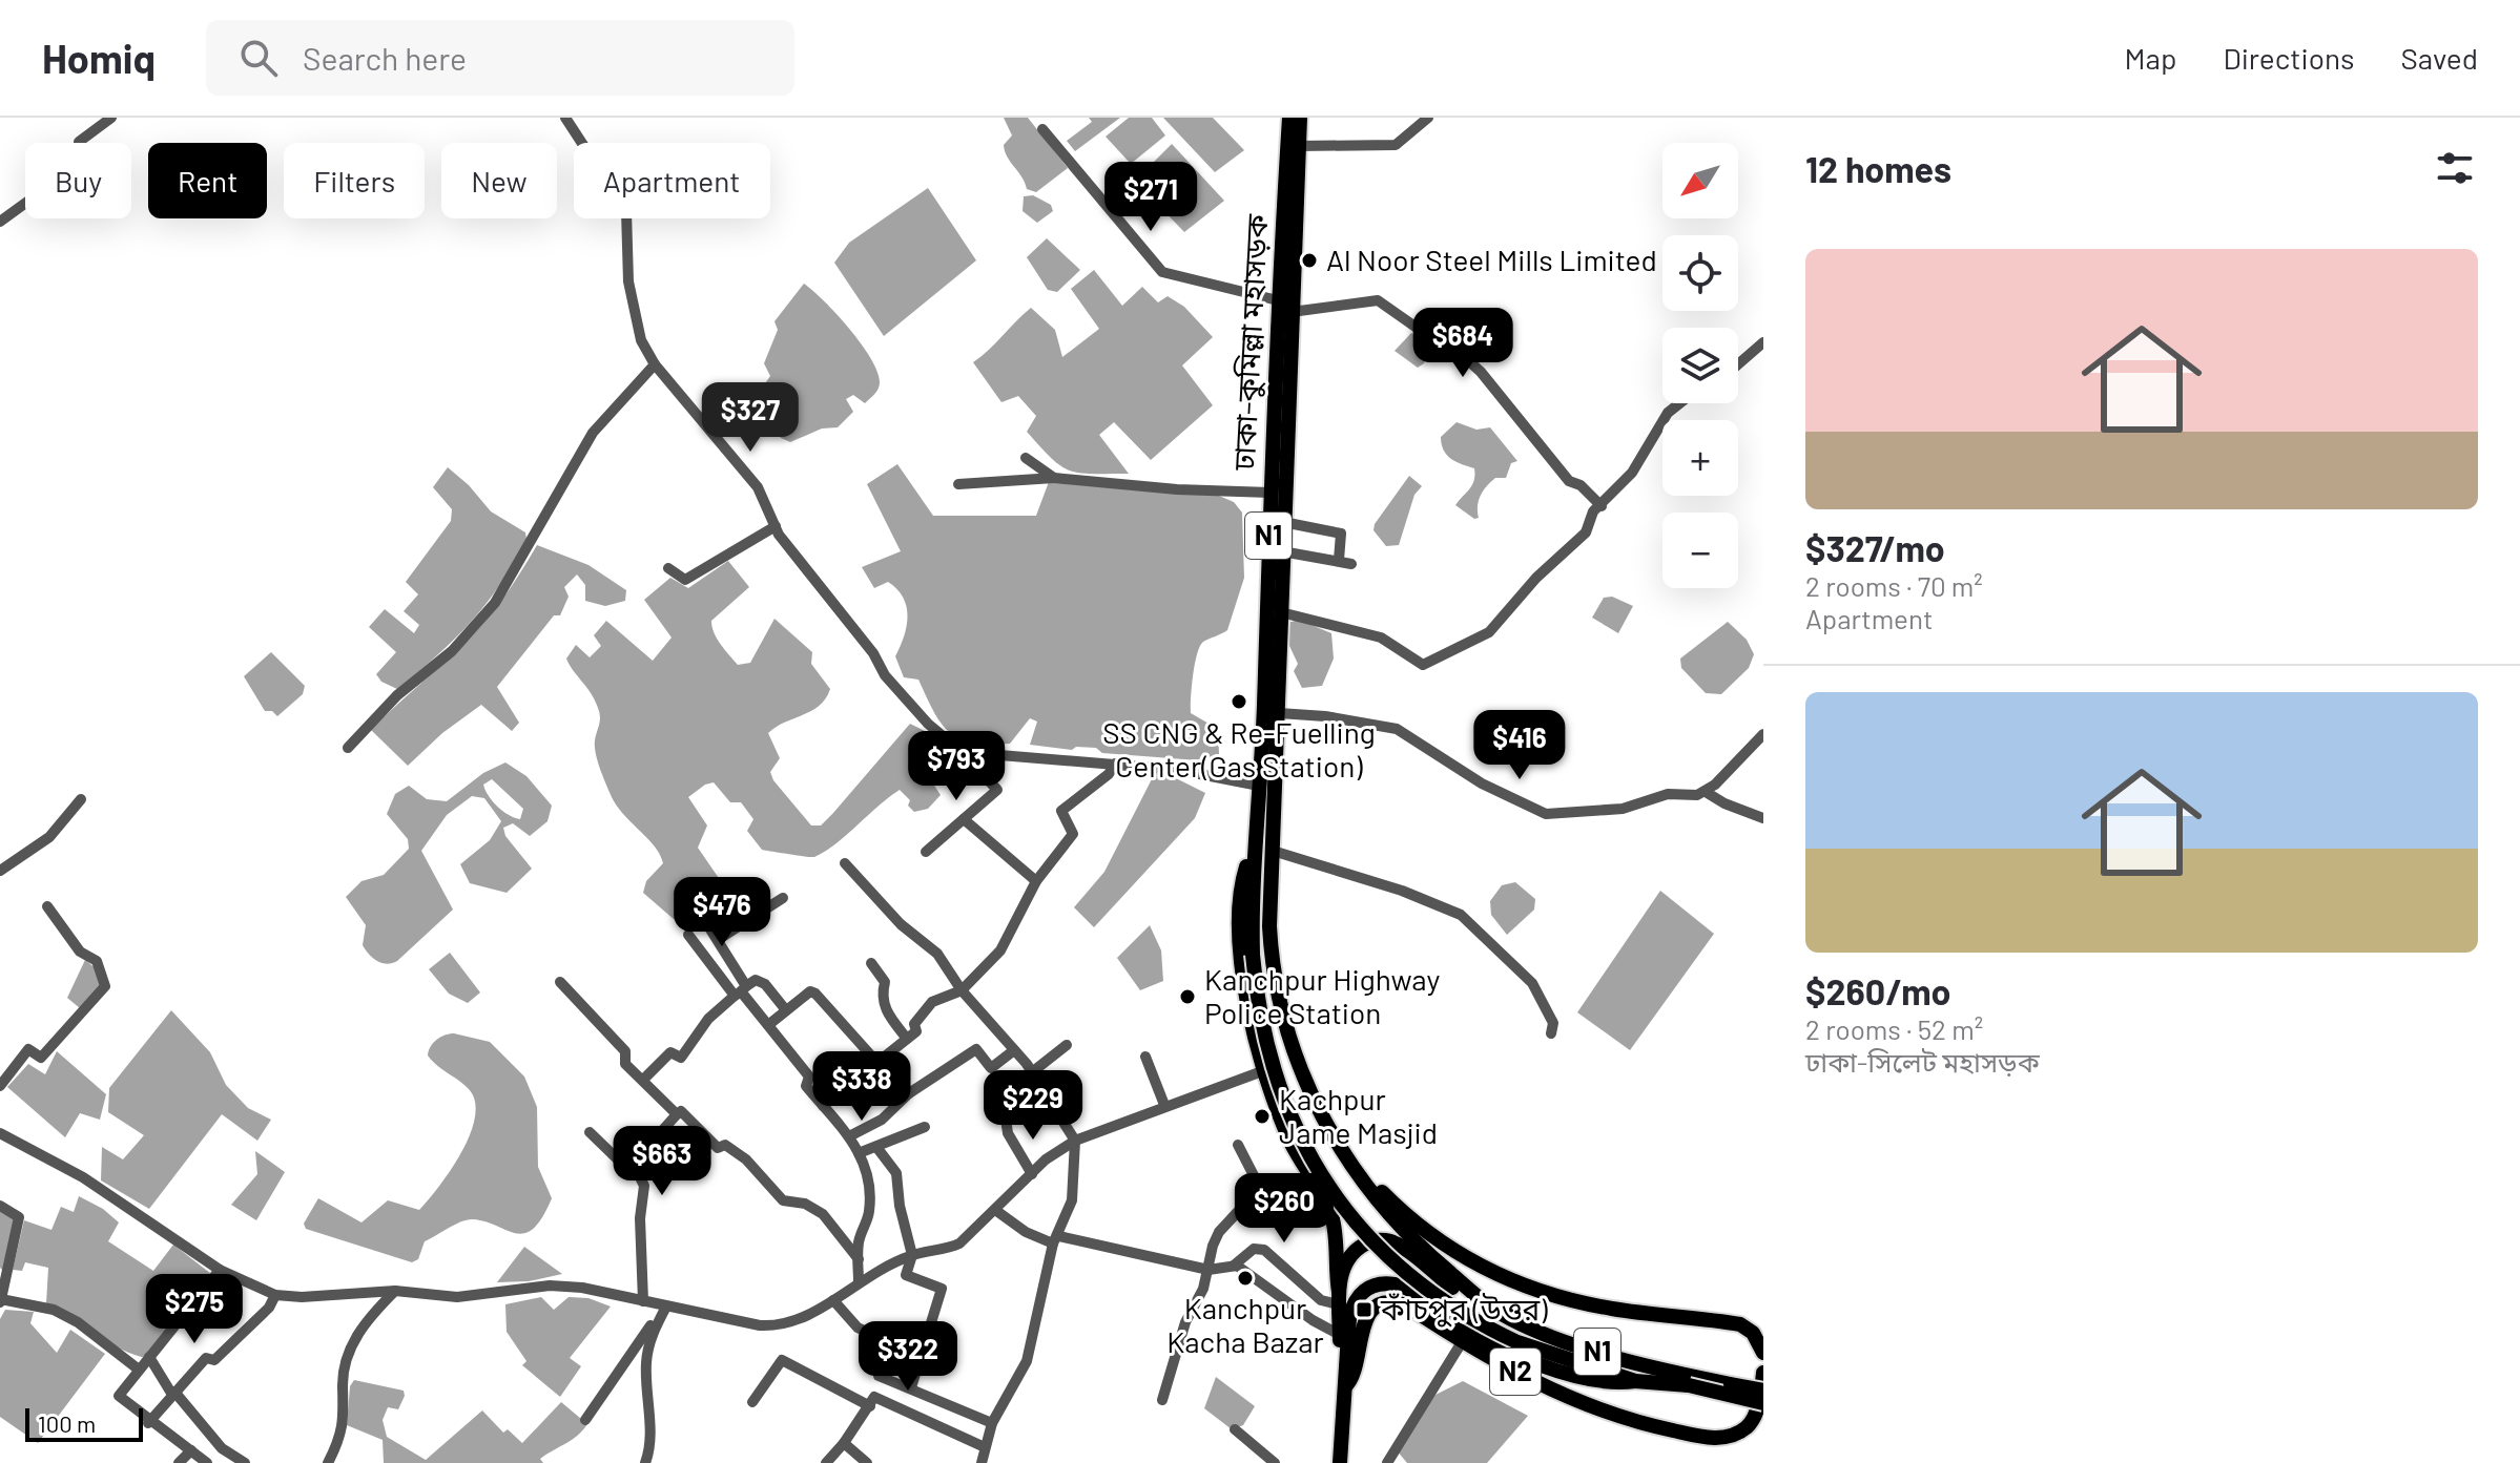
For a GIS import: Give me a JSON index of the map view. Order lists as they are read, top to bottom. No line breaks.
{"streets":{"highway":["ঢাকা–কুমিল্লা মহাসড়ক","N1","N2"]},"crossings":[["ঢাকা–কুমিল্লা মহাসড়ক","N1"],["ঢাকা–কুমিল্লা মহাসড়ক","N2"],["N1","N2"]],"places":{"other":["Al Noor Steel Mills Limited","SS CNG & Re-Fuelling Center(Gas Station)","Kanchpur Highway Police Station","Kachpur Jame Masjid","Kanchpur Kacha Bazar"],"transit":["কাঁচপুর (উত্তর)"]},"scale_bar":"100 m","north":"bottom left","page":{"header":"Homiq","search":"Search here","nav":["Map","Directions","Saved"],"heading":"12 homes","map_buttons":["+","−"],"chip":["Buy","Rent","Filters","New","Apartment"],"price":["$271","$684","$327","$416","$793","$476","$338","$229","$663","$260","$275","$322"],"list":[{"name":"$327/mo","note":"2 rooms · 70 m² · Apartment"},{"name":"$260/mo","note":"2 rooms · 52 m² · ঢাকা-সিলেট মহাসড়ক"}],"scale":"100 m"}}
